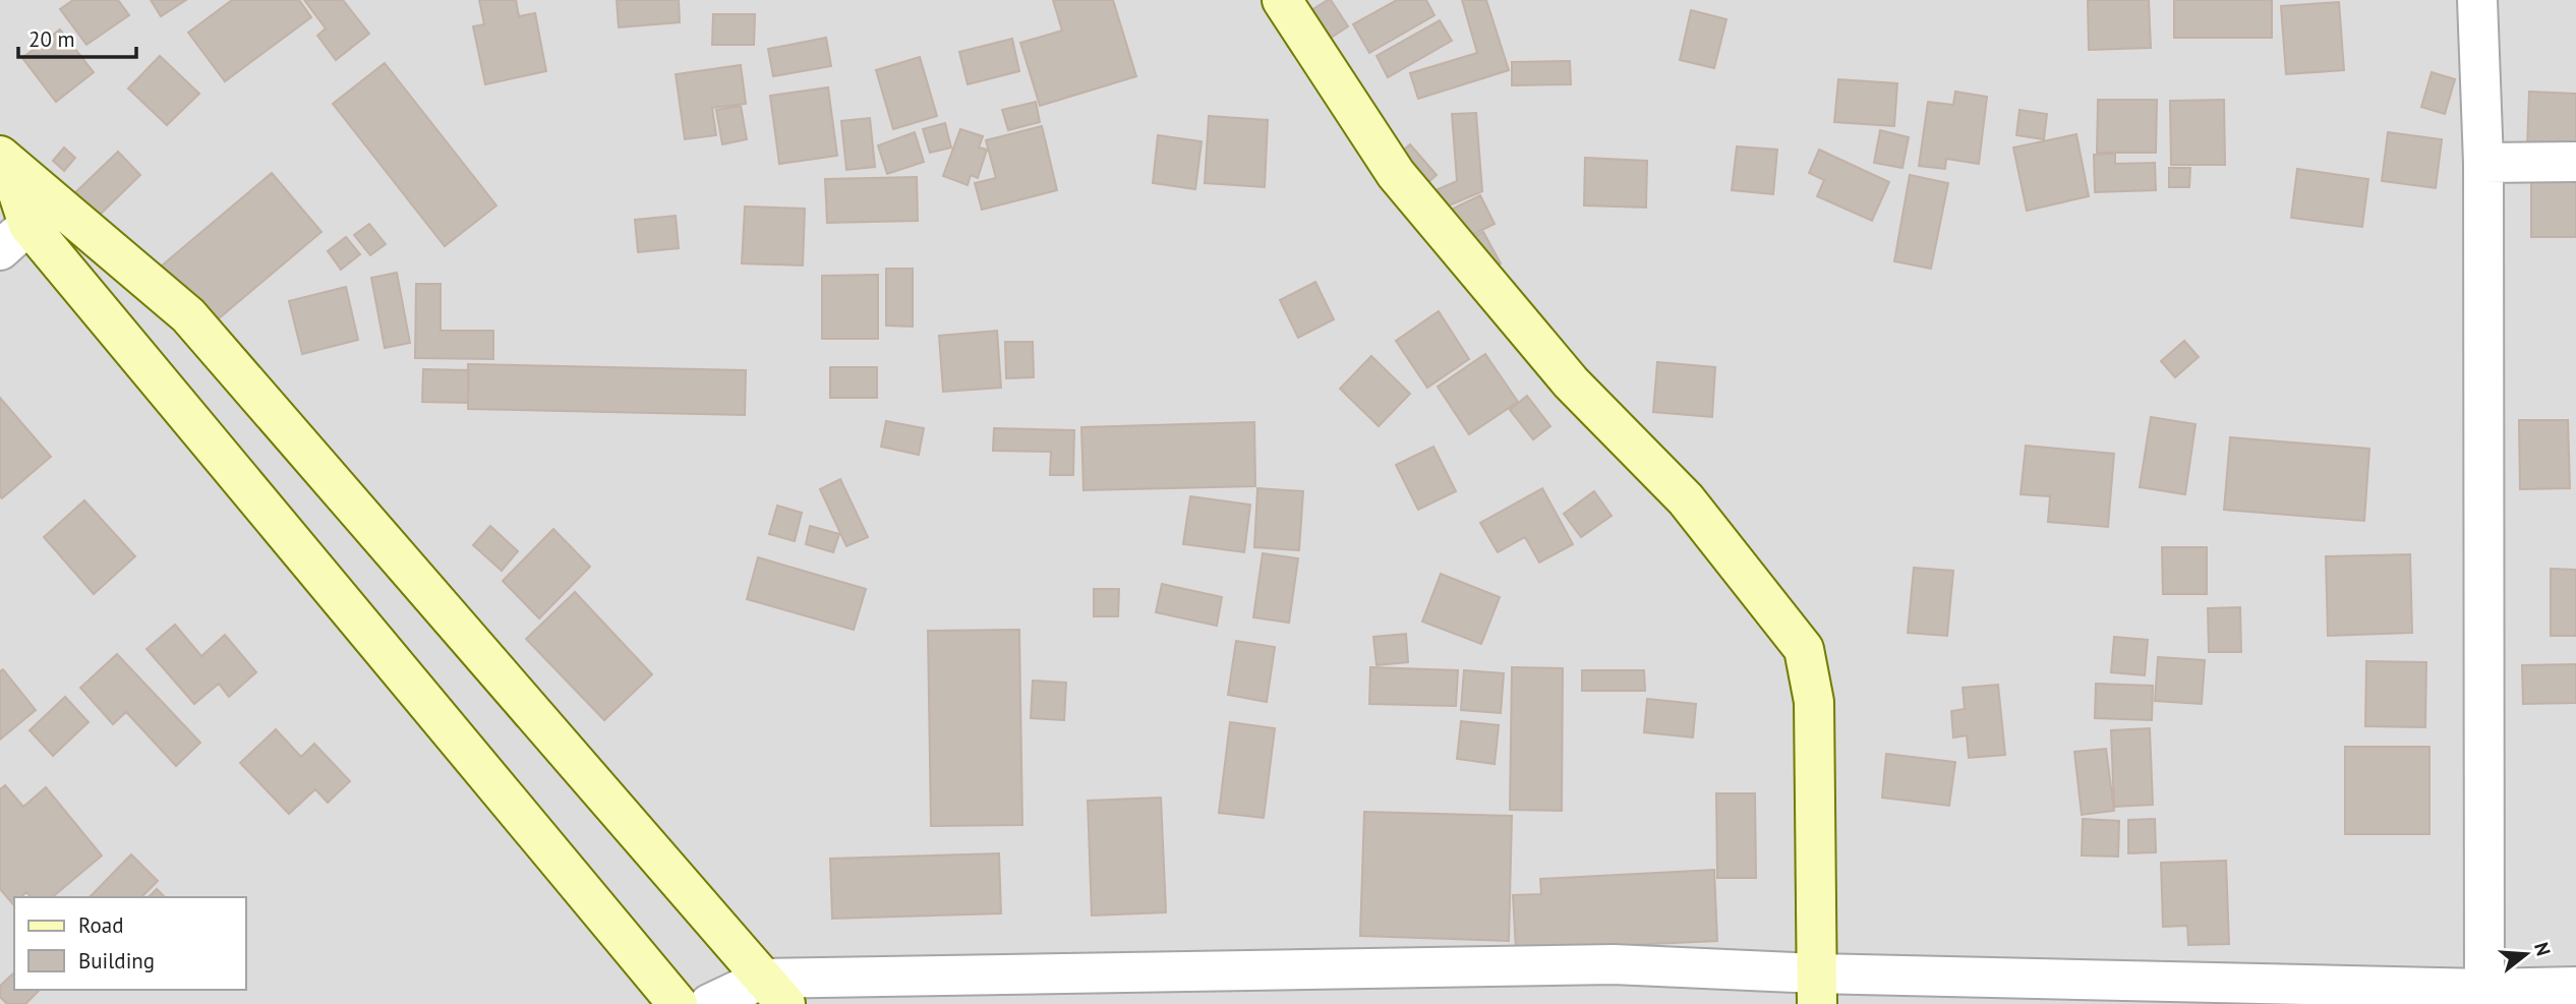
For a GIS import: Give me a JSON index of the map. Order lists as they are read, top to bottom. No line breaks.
{"legend":["Road","Building"],"scale_bar":"20 m","north":"right"}
